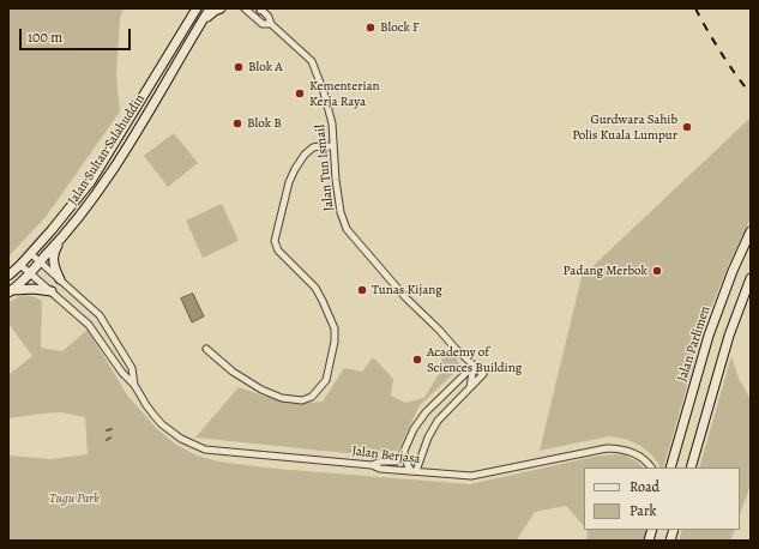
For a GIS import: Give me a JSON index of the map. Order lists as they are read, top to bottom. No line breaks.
{"streets":{"street":["Jalan Sultan Salahuddin","Jalan Tun Ismail","Jalan Parlimen","Jalan Berjasa"]},"crossings":[["Jalan Sultan Salahuddin","Jalan Berjasa"],["Jalan Tun Ismail","Jalan Berjasa"]],"parks":["Tugu Park"],"places":["Block F","Blok A","Kementerian Kerja Raya","Blok B","Gurdwara Sahib Polis Kuala Lumpur","Padang Merbok","Tunas Kijang","Academy of Sciences Building"],"legend":["Road","Park"],"scale_bar":"100 m"}
